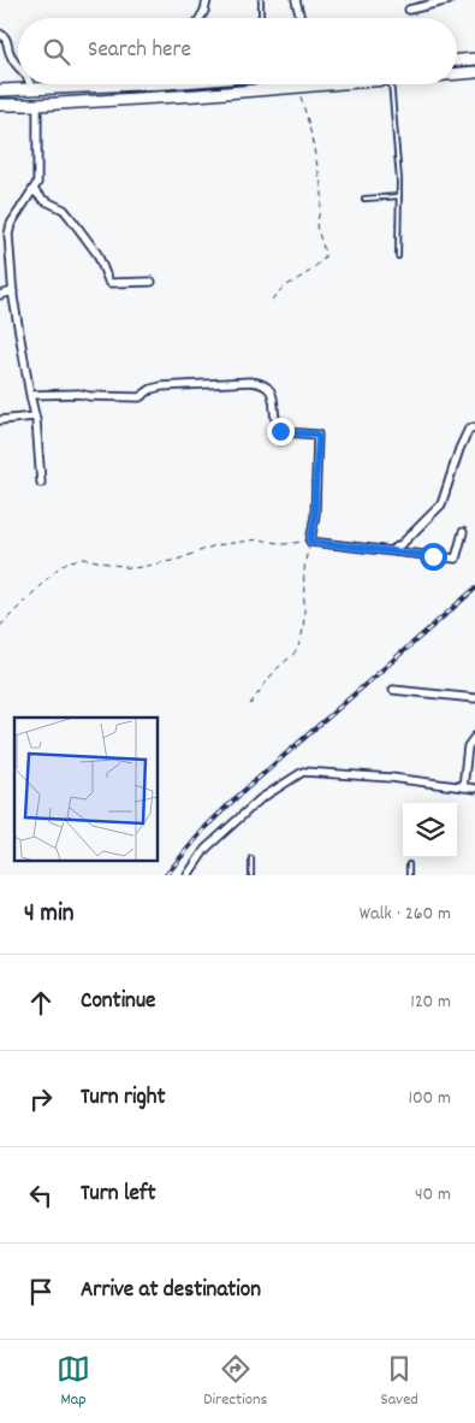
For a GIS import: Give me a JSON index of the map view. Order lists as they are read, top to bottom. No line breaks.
{"page":{"search":"Search here","heading":["4 min","Walk · 260 m"],"list":[["Continue","120 m"],["Turn right","100 m"],["Turn left","40 m"],"Arrive at destination"],"nav":["Map","Directions","Saved"]}}
